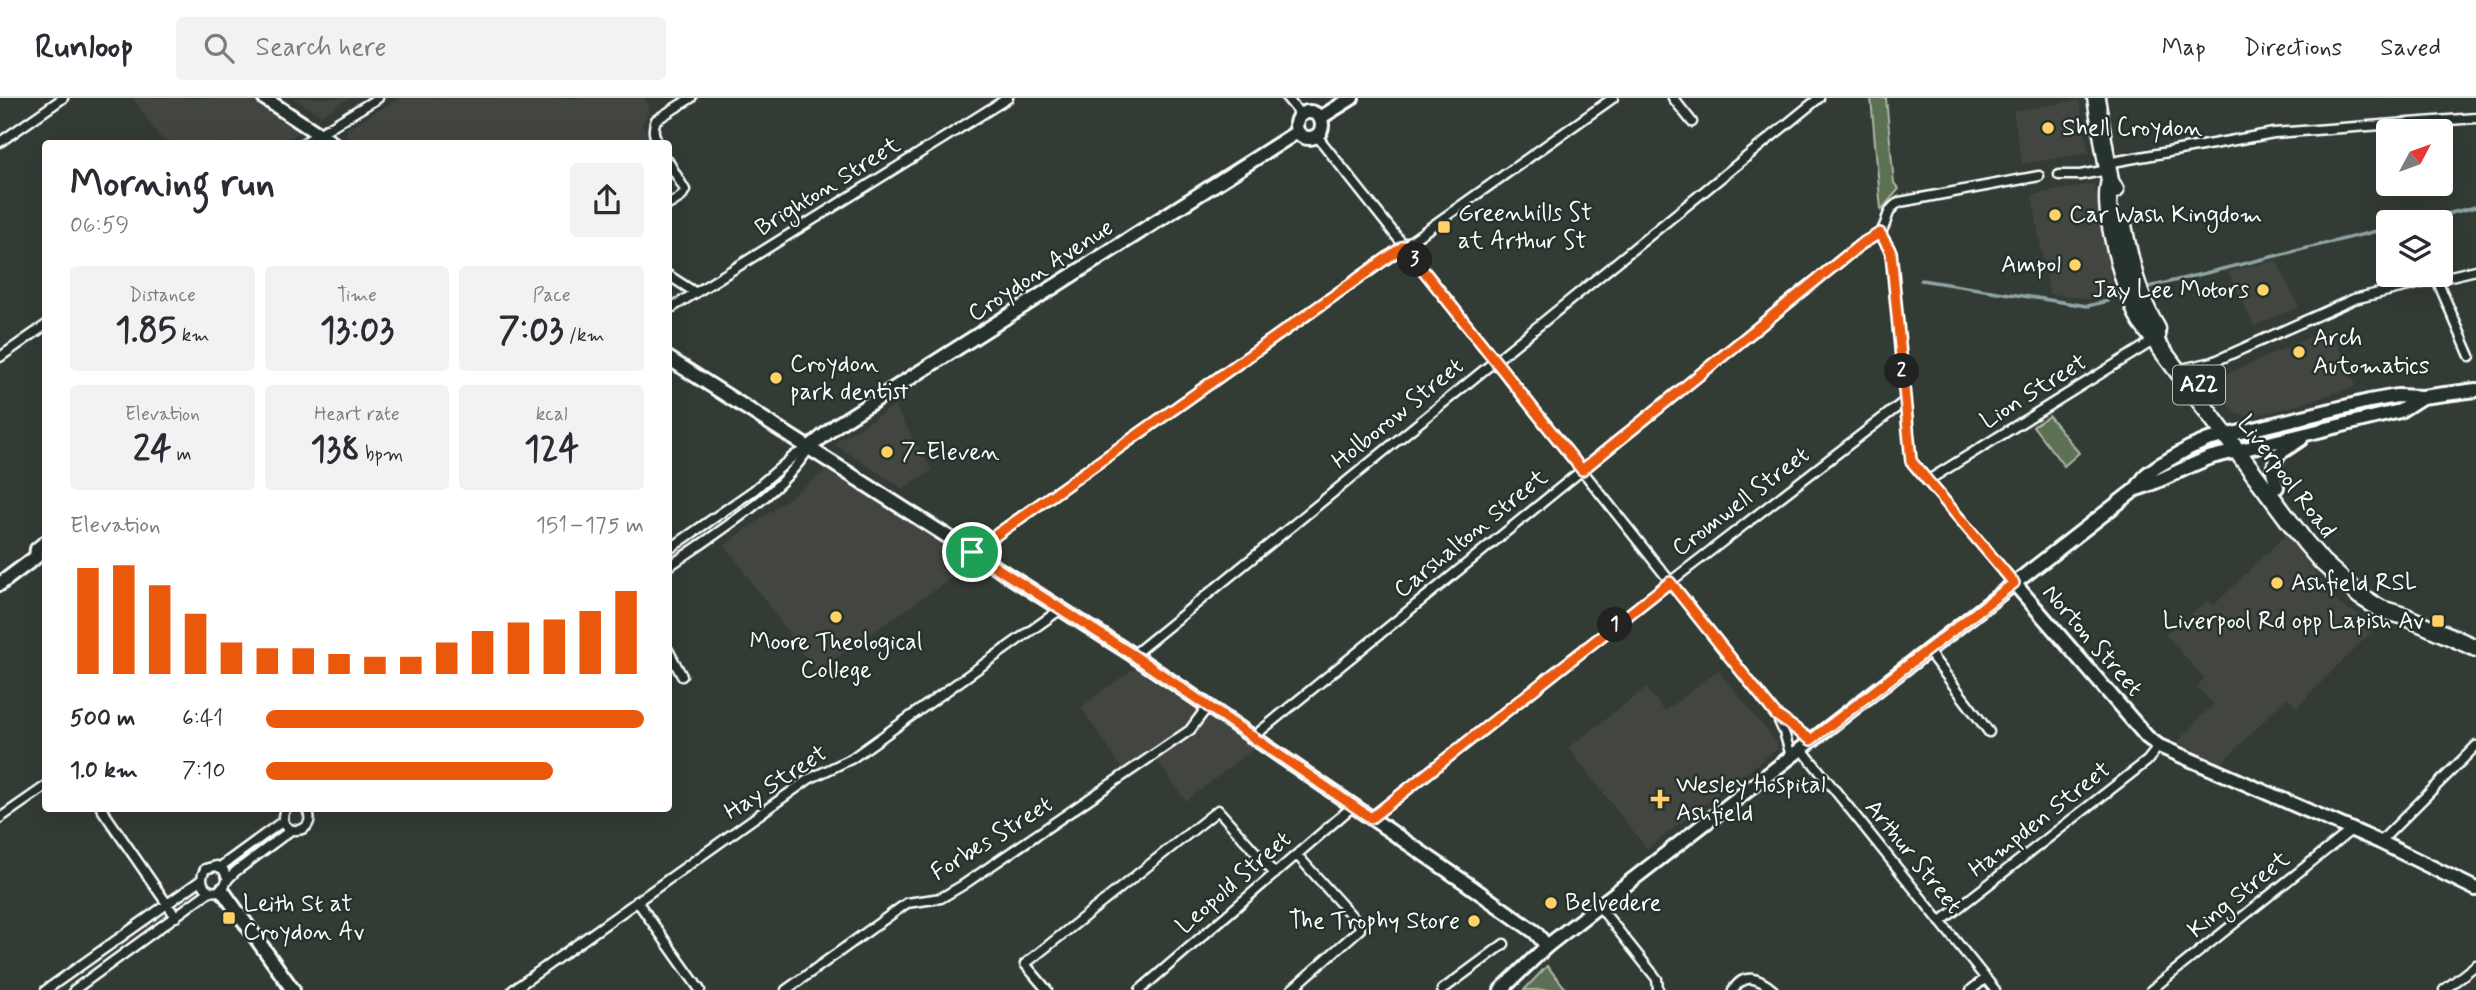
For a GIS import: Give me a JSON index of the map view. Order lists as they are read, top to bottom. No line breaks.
{"streets":{"highway":["A22","Liverpool Road"],"main road":["Croydon Avenue","Norton Street"],"street":["Brighton Street","Lion Street","Holborow Street","Cromwell Street","Carshalton Street","Hay Street","Hampden Street","Forbes Street","Arthur Street","Leopold Street","King Street"]},"crossings":[["Croydon Avenue","Arthur Street"],["Lion Street","Liverpool Road"],["Lion Street","Norton Street"],["Holborow Street","Arthur Street"],["Cromwell Street","Norton Street"],["Cromwell Street","Arthur Street"],["Carshalton Street","Norton Street"],["Carshalton Street","Arthur Street"],["Norton Street","Hampden Street"],["Norton Street","King Street"],["Hampden Street","Arthur Street"]],"places":{"other":["Shell Croydon","Car Wash Kingdom","Ampol","Jay Lee Motors","Arch Automatics","Croydon park dentist","7-Eleven","Ashfield RSL","Moore Theological College","Belvedere","The Trophy Store"],"transit":["Greenhills St at Arthur St","Liverpool Rd opp Lapish Av","Leith St at Croydon Av"],"health":["Wesley Hospital Ashfield"]},"north":"top right","page":{"header":"Runloop","search":"Search here","nav":["Map","Directions","Saved"],"heading":["Morning run","06:59"],"pins":["3","2","1"],"stats":[["Distance","1.85 km"],["Time","13:03"],["Pace","7:03 /km"],["Elevation","24 m"],["Heart rate","138 bpm"],["kcal","124"]],"chart":["Elevation","151–175 m"],"list":[{"name":"500 m","note":"6:41"},{"name":"1.0 km","note":"7:10"}]}}
